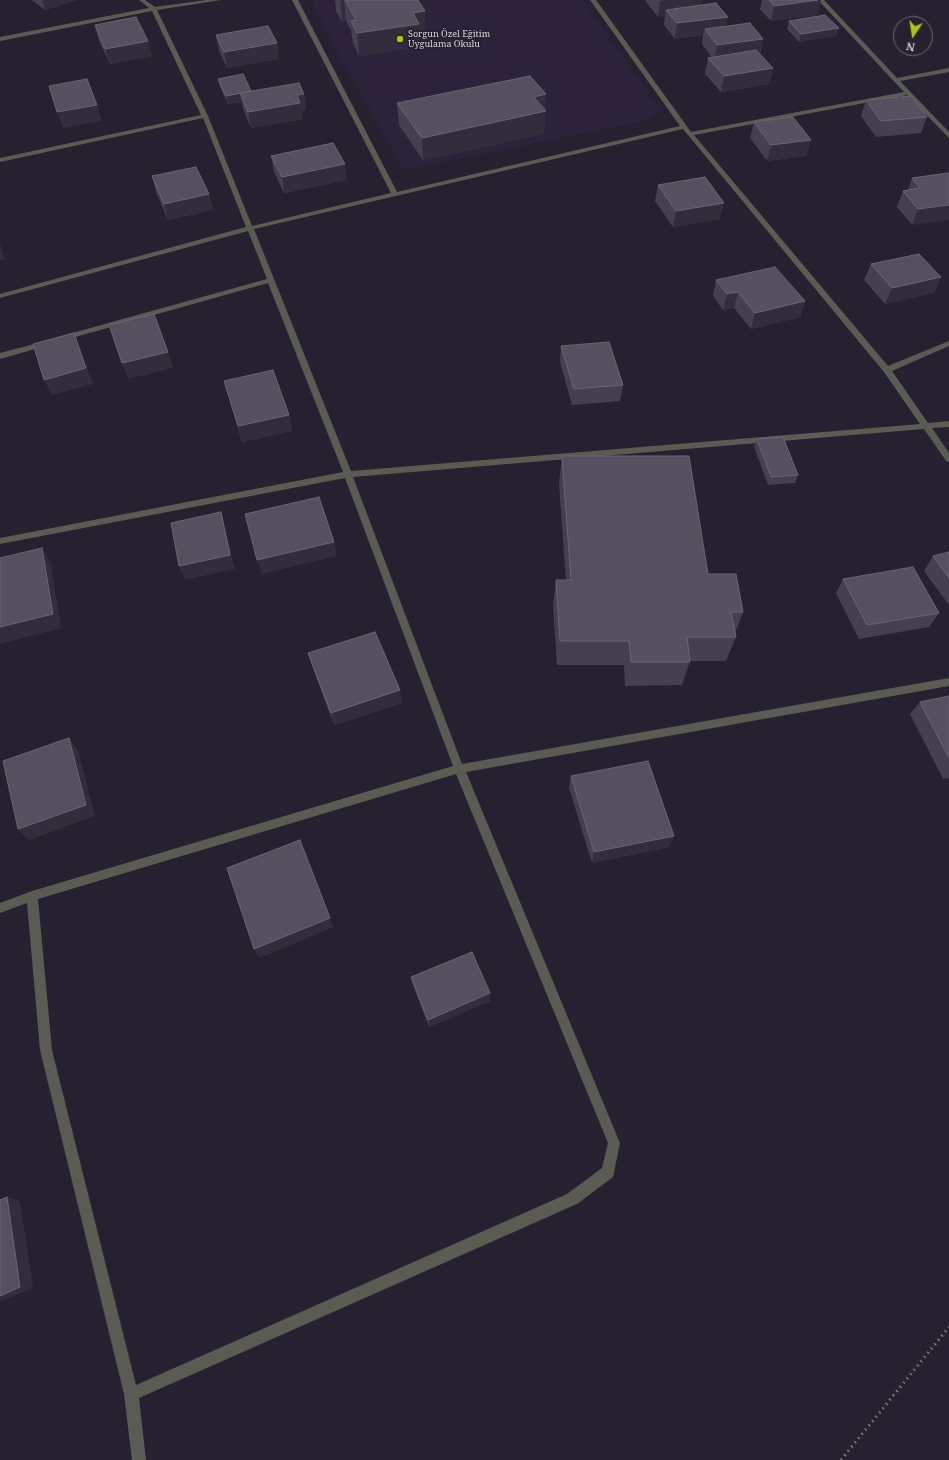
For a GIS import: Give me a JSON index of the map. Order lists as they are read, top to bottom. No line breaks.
{"places":["Sorgun Özel Eğitim Uygulama Okulu"],"north":"bottom"}
